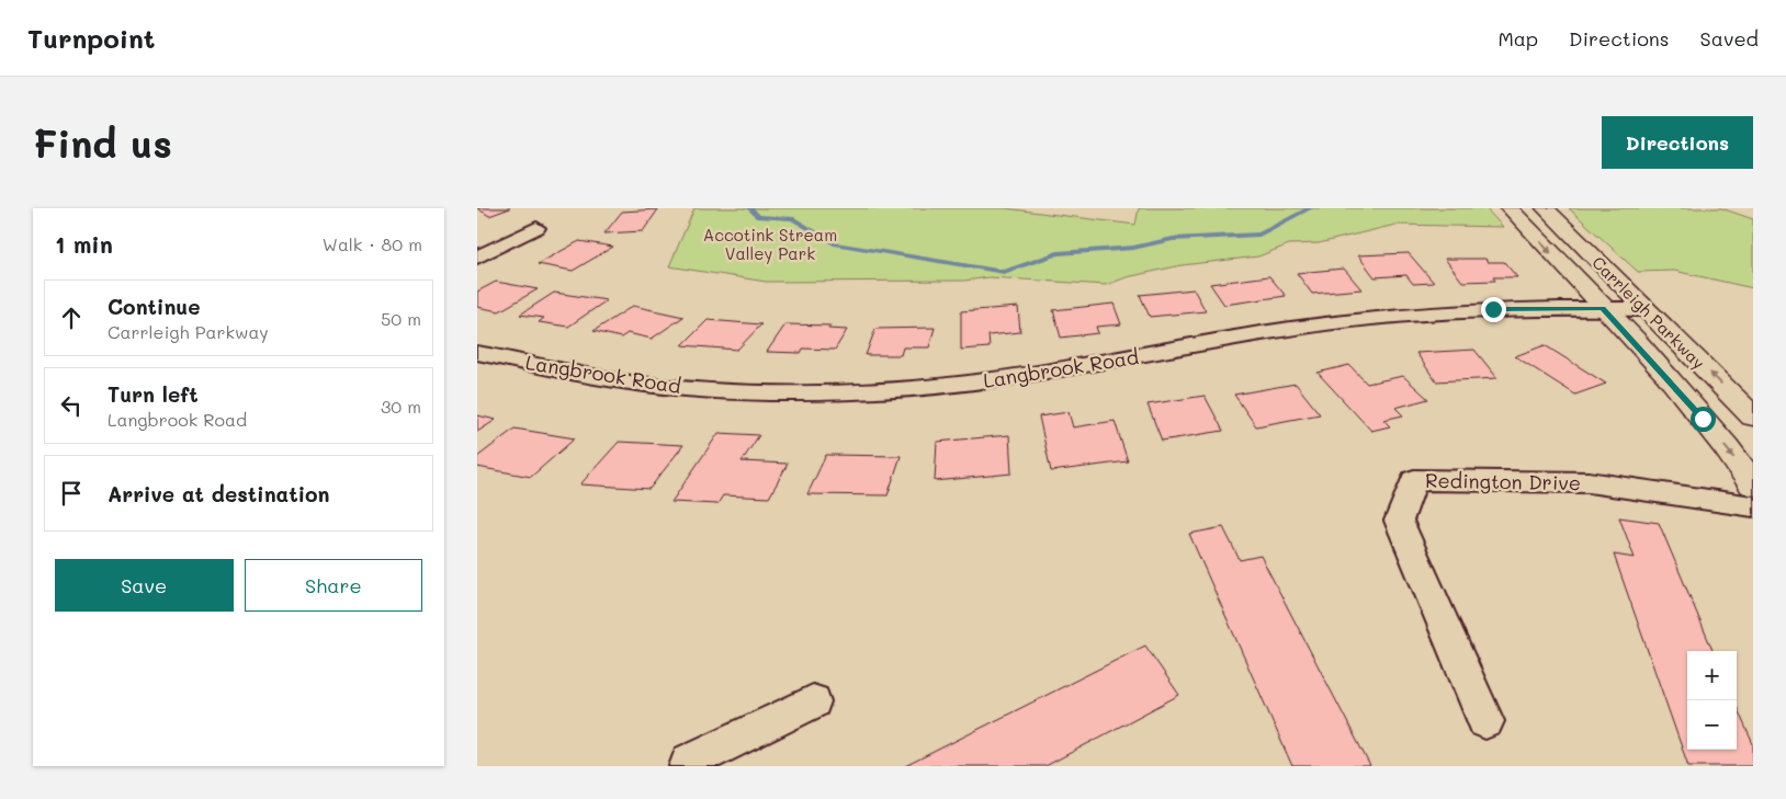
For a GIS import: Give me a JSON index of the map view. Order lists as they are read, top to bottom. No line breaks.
{"streets":{"street":["Carrleigh Parkway","Langbrook Road","Redington Drive"]},"crossings":[["Carrleigh Parkway","Langbrook Road"]],"parks":["Accotink Stream Valley Park"],"page":{"header":"Turnpoint","nav":["Map","Directions","Saved"],"buttons":["Directions",["Save","Share"]],"title":"Find us","heading":["1 min","Walk · 80 m"],"list":[["Continue","Carrleigh Parkway","50 m"],["Turn left","Langbrook Road","30 m"],"Arrive at destination"],"map_buttons":["+","−"]}}
